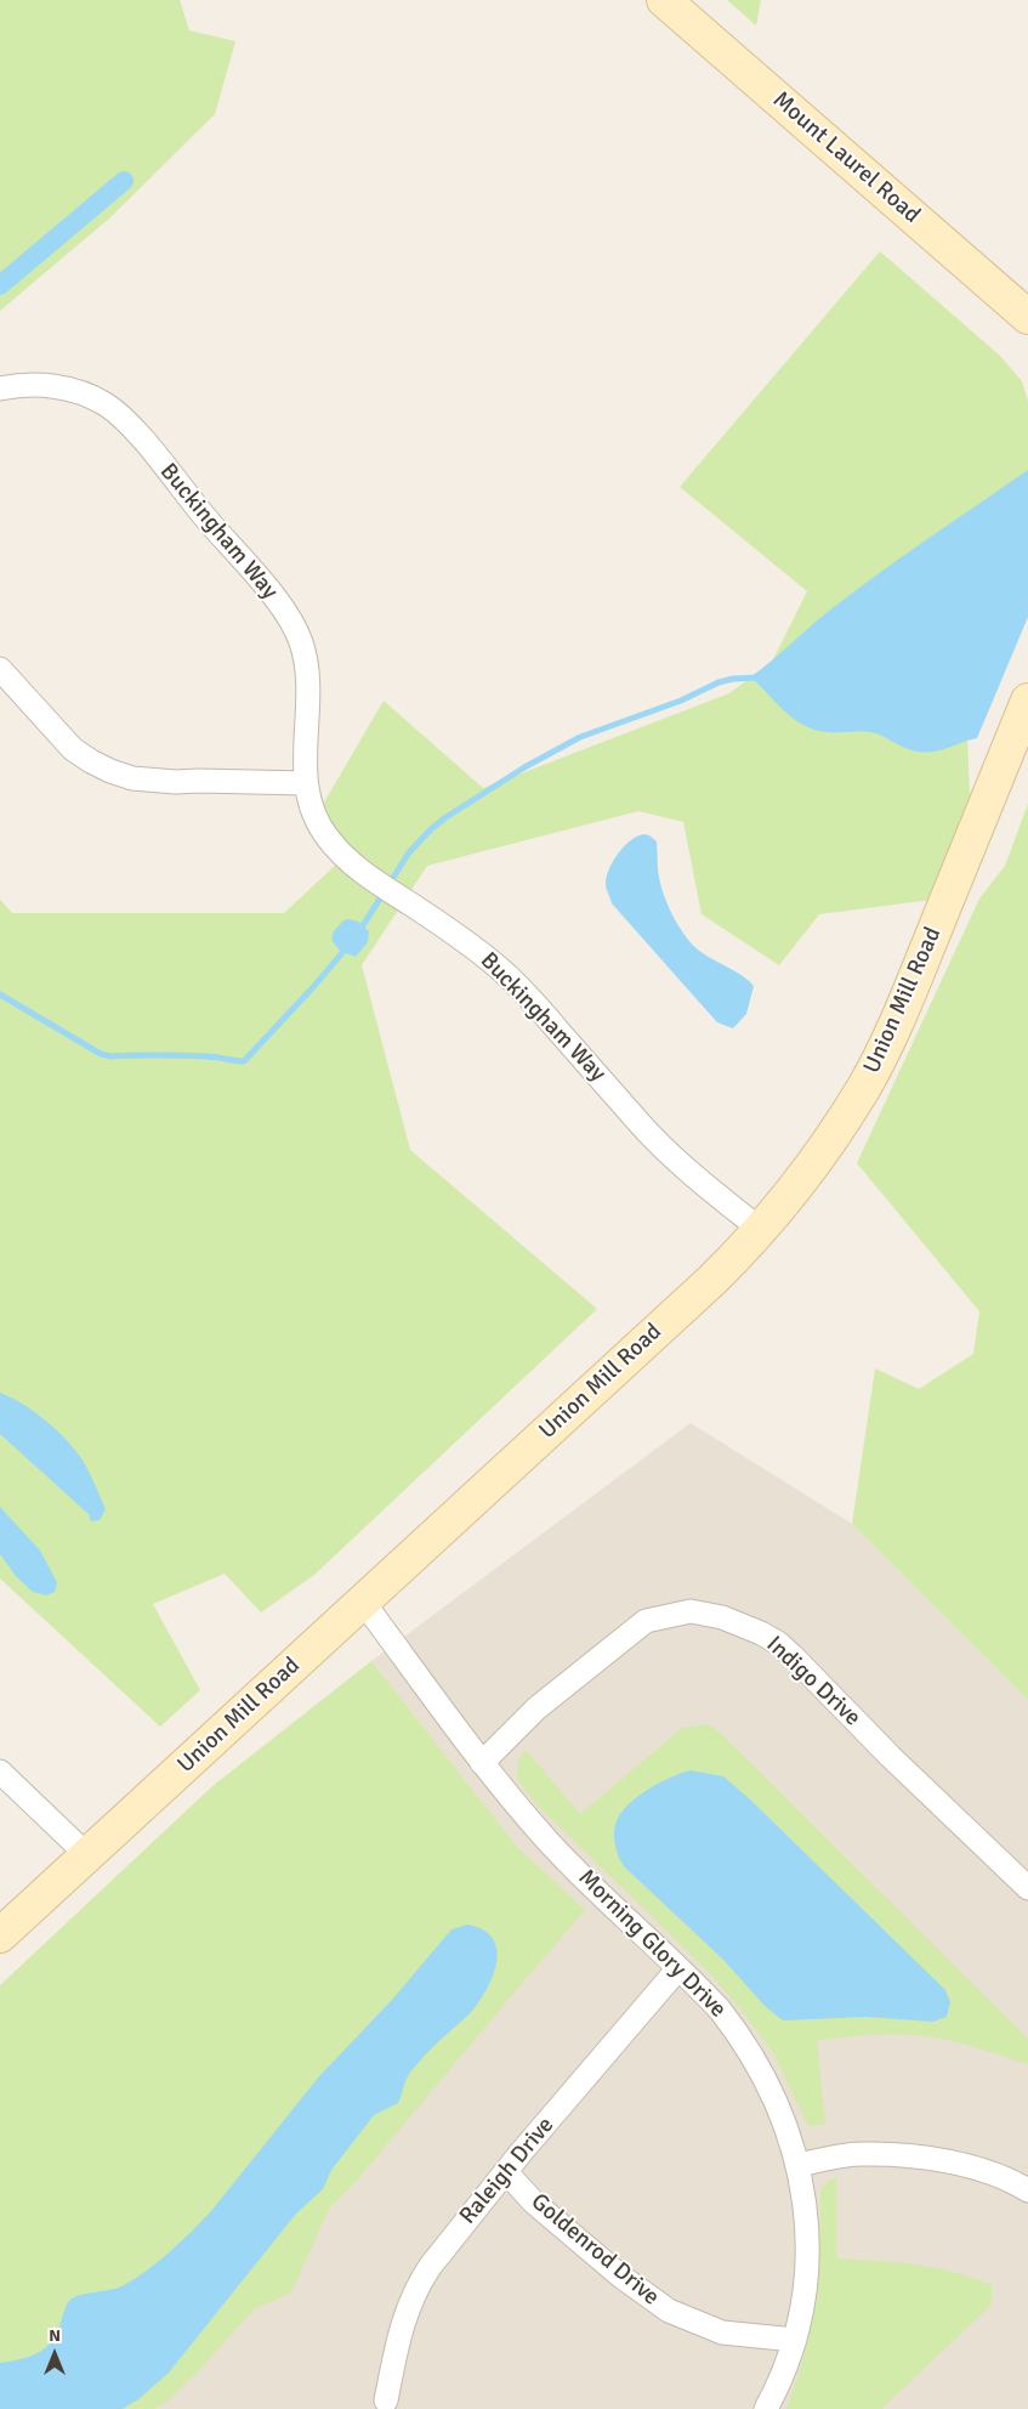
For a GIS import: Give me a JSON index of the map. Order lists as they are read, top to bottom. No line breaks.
{"streets":{"street":["Mount Laurel Road","Buckingham Way","Union Mill Road","Indigo Drive","Morning Glory Drive","Raleigh Drive","Goldenrod Drive"]},"crossings":[["Buckingham Way","Union Mill Road"],["Union Mill Road","Morning Glory Drive"],["Indigo Drive","Morning Glory Drive"],["Morning Glory Drive","Raleigh Drive"],["Morning Glory Drive","Goldenrod Drive"],["Raleigh Drive","Goldenrod Drive"]],"north":"top"}
